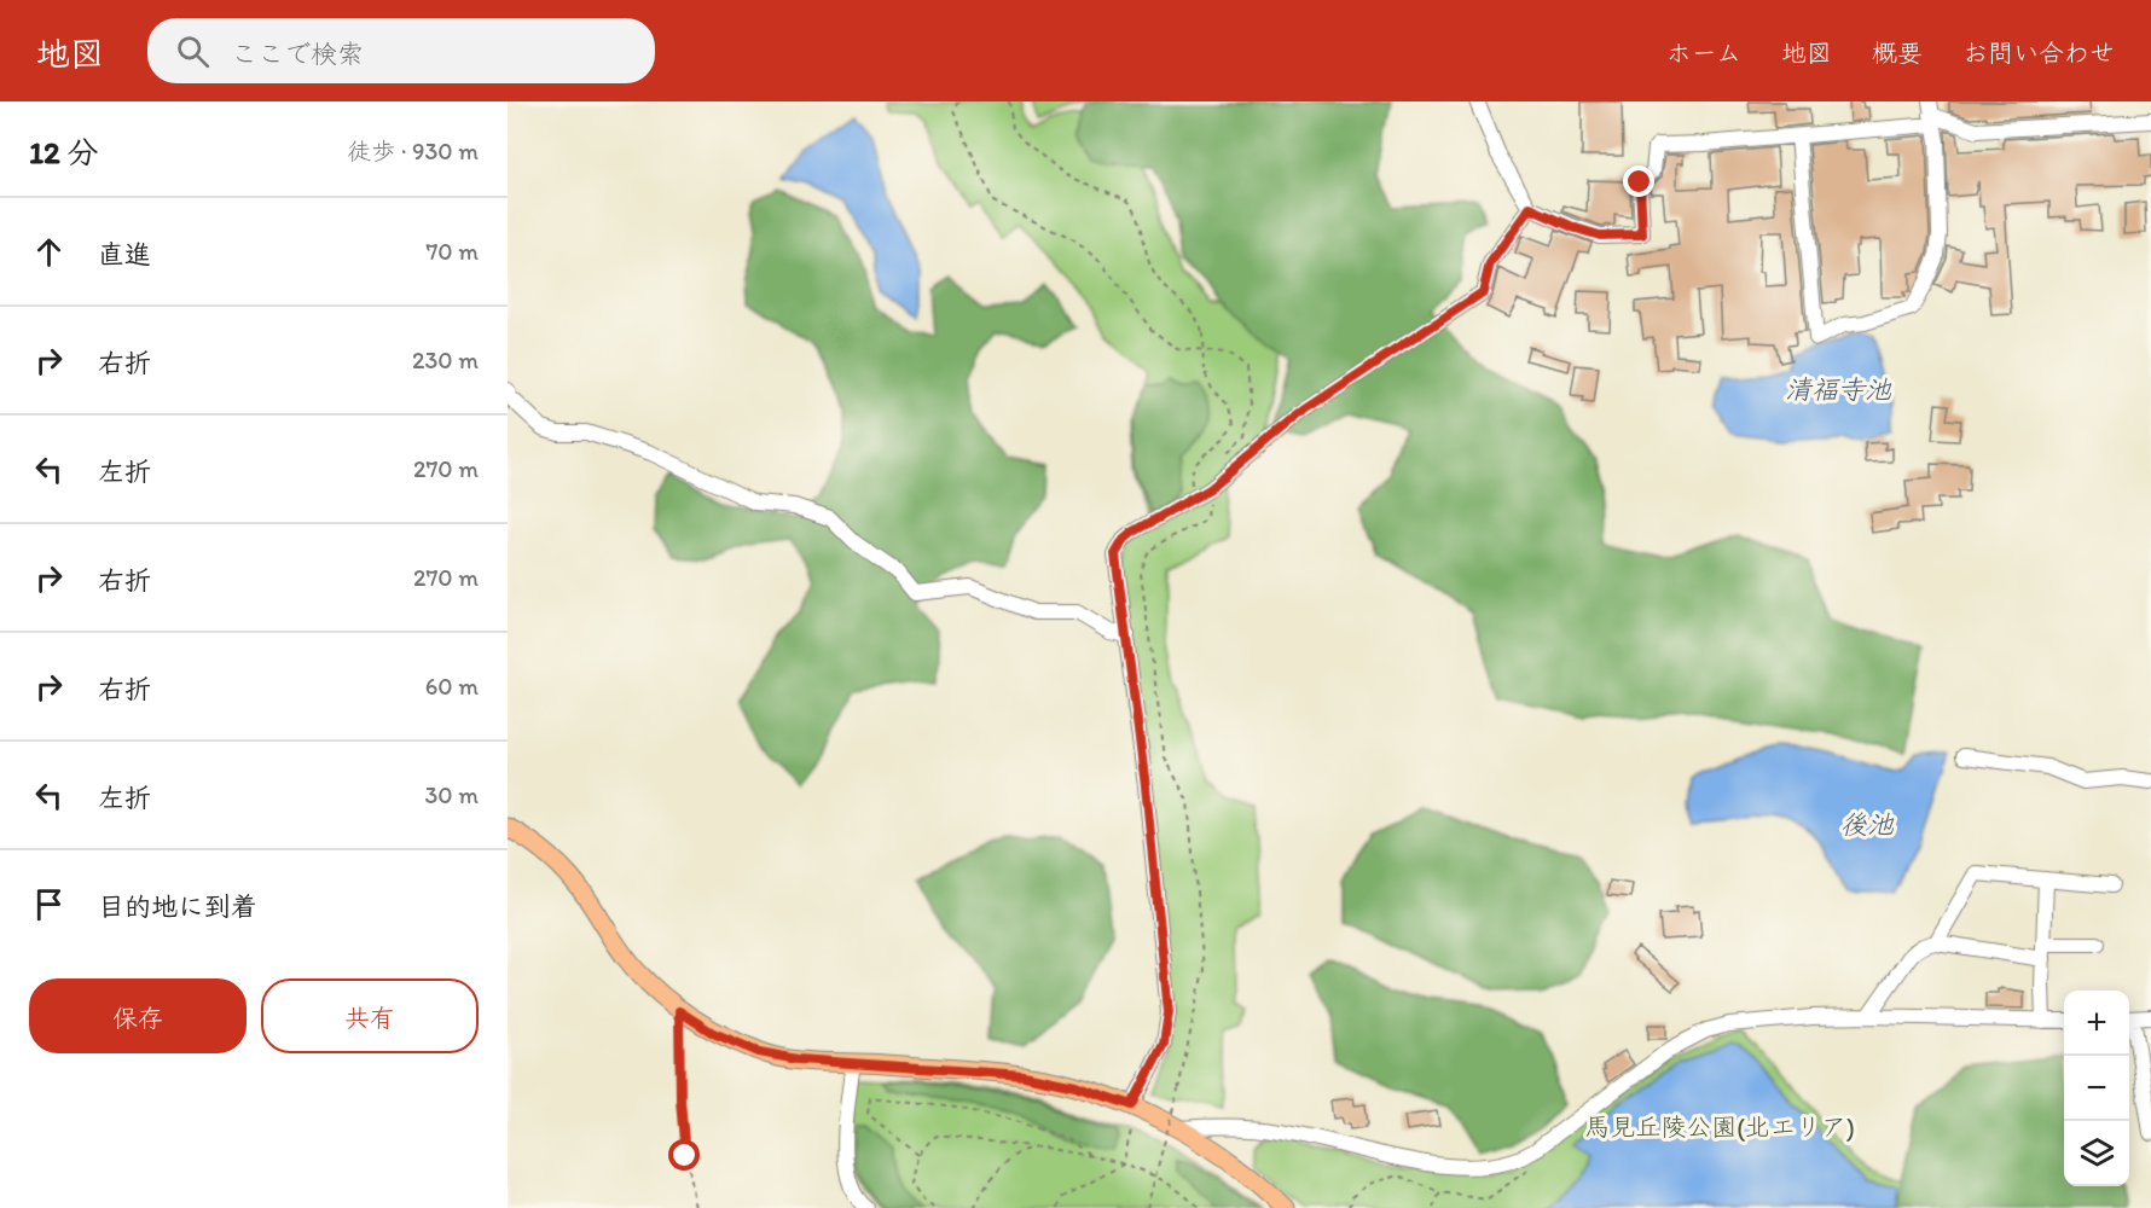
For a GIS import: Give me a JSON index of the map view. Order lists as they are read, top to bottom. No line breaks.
{"water":["清福寺池","後池"],"parks":["馬見丘陵公園(北エリア)"],"page":{"header":"地図","search":"ここで検索","nav":["ホーム","地図","概要","お問い合わせ"],"heading":["12 分","徒歩 · 930 m"],"list":[["直進","70 m"],["右折","230 m"],["左折","270 m"],["右折","270 m"],["右折","60 m"],["左折","30 m"],"目的地に到着"],"buttons":["保存","共有"],"map_buttons":["+","−"]}}
